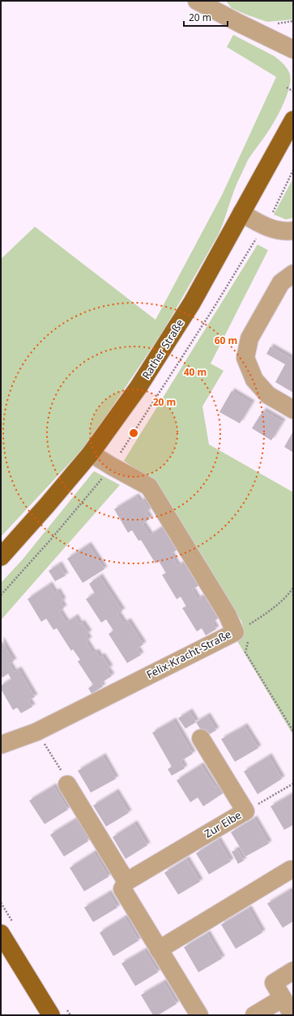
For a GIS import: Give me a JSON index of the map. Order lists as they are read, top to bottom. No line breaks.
{"streets":{"main road":["Rather Straße"],"street":["Felix-Kracht-Straße","Zur Eibe"]},"crossings":[["Rather Straße","Felix-Kracht-Straße"]],"scale_bar":"20 m","rings":["60 m","40 m","20 m"]}
